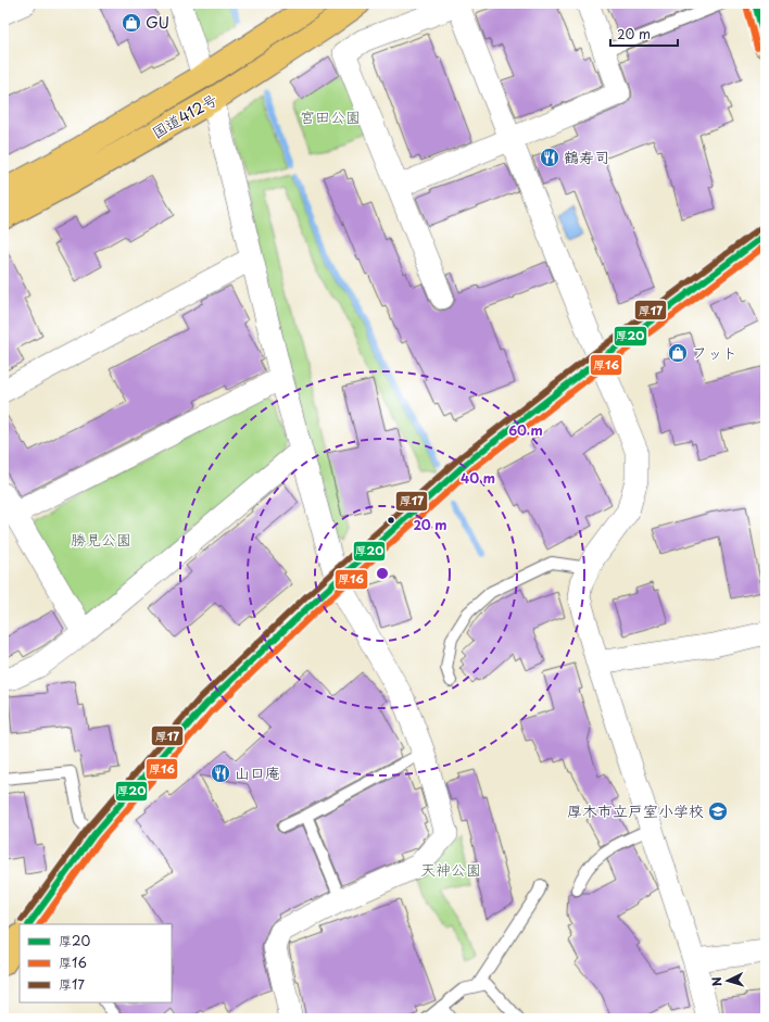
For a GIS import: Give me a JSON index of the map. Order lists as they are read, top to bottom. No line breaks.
{"streets":{"main road":["国道412号"]},"parks":["宮田公園","勝見公園","天神公園"],"places":{"shop":["GU","フット"],"restaurant":["鶴寿司","山口庵"],"school or university":["厚木市立戸室小学校"]},"lines":["transit line 厚20","transit line 厚16","transit line 厚17"],"legend":["厚20","厚16","厚17"],"scale_bar":"20 m","north":"left","rings":["60 m","40 m","20 m"]}
